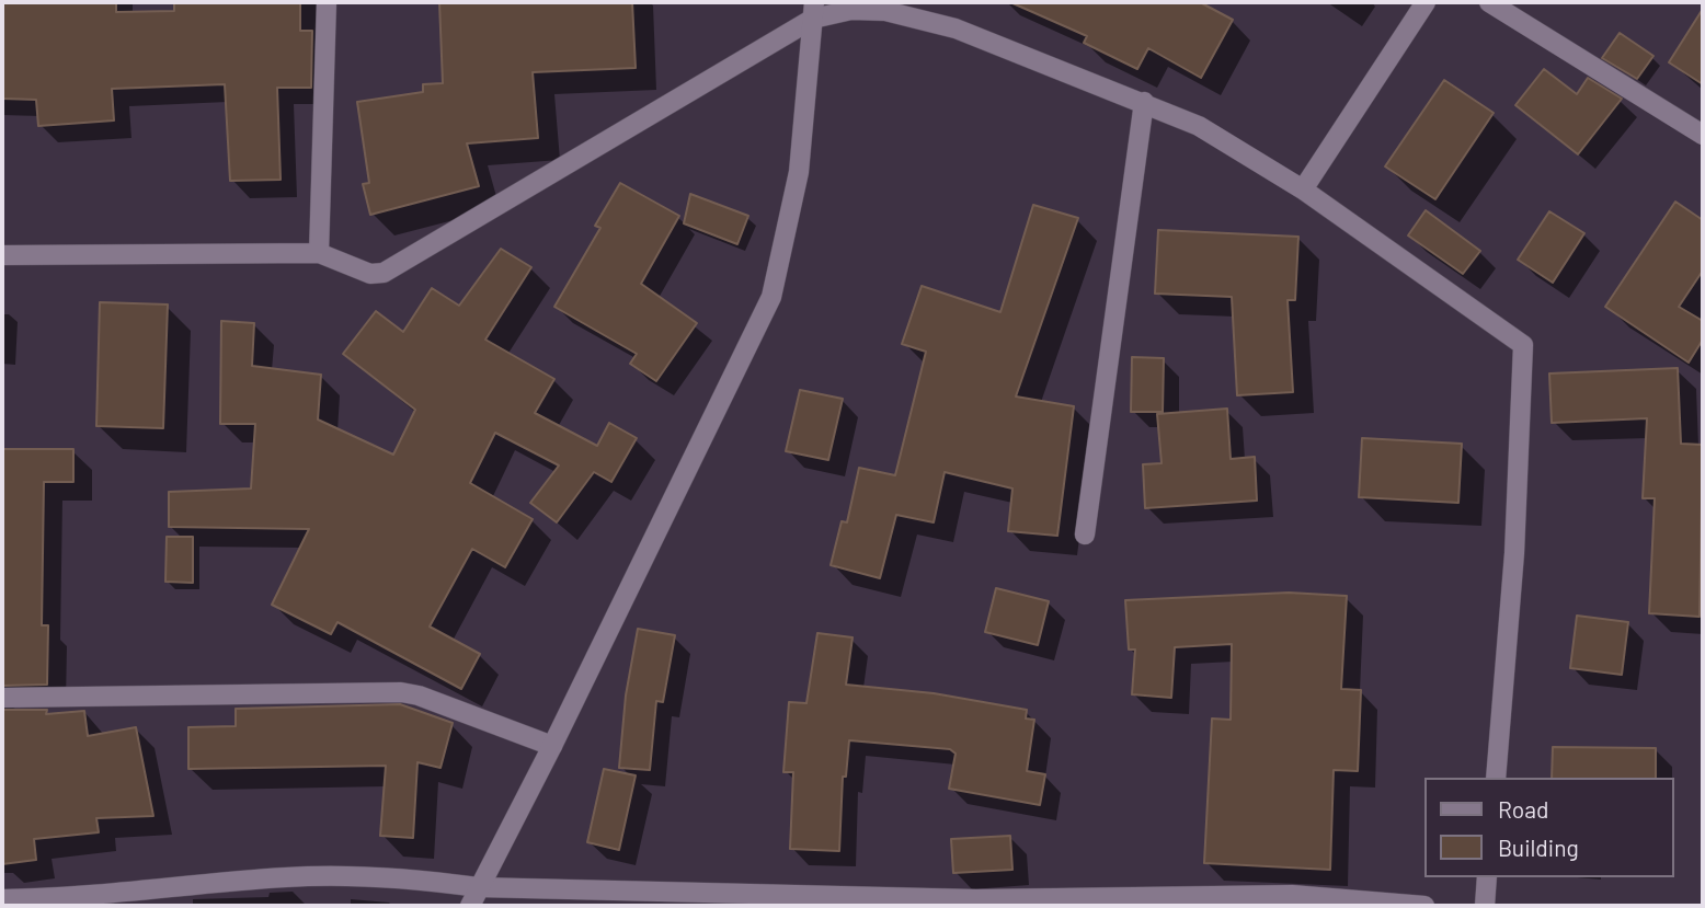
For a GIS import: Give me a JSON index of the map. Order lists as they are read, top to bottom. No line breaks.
{"legend":["Road","Building"]}
